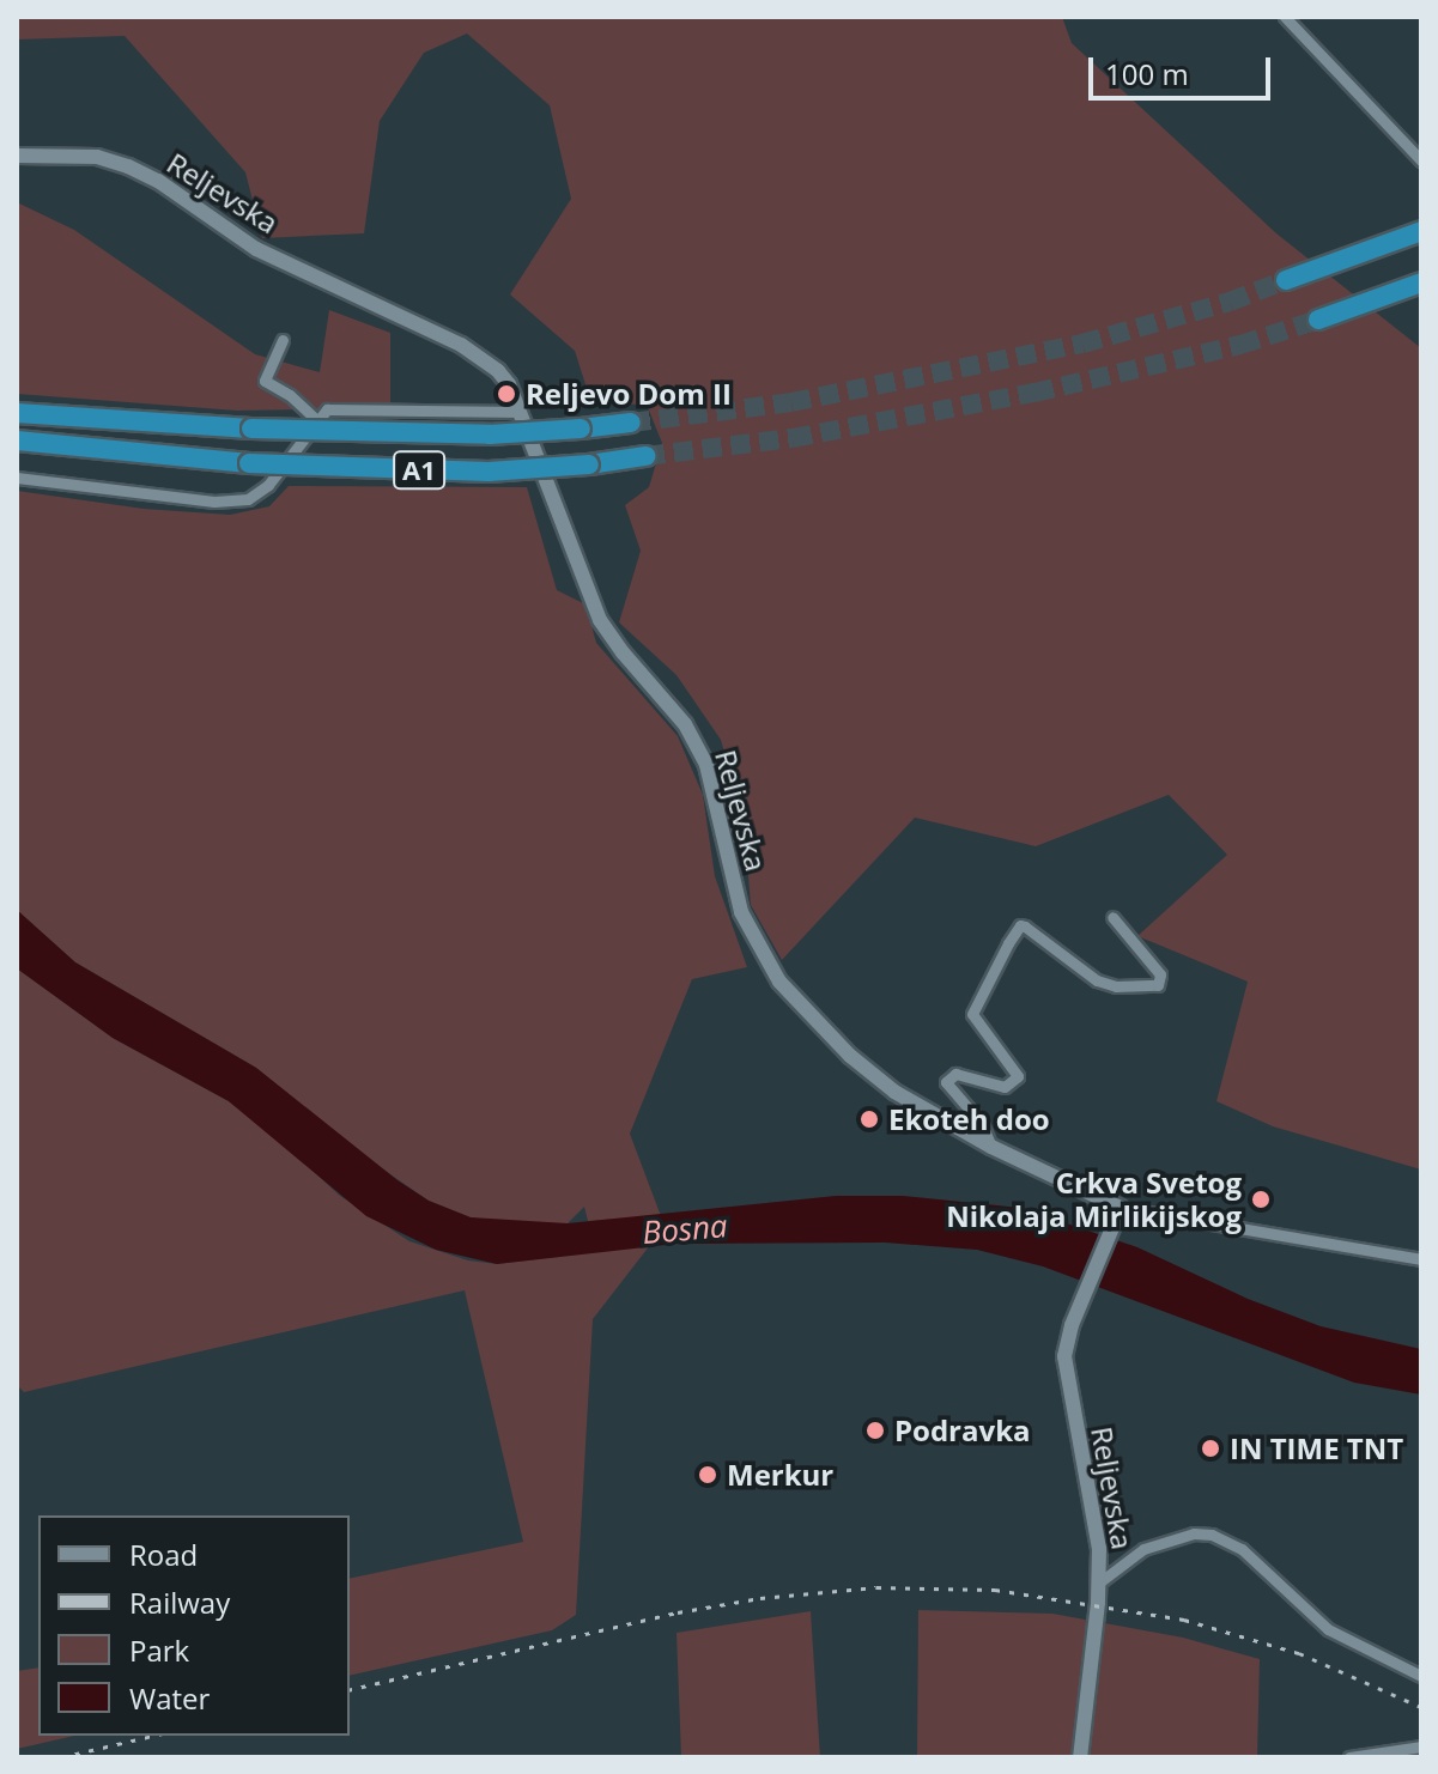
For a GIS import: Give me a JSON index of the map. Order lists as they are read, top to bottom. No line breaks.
{"streets":{"highway":["A1"],"main road":["Reljevska"]},"water":["Bosna"],"places":["Reljevo Dom II","Ekoteh doo","Crkva Svetog Nikolaja Mirlikijskog","Podravka","IN TIME TNT","Merkur"],"legend":["Road","Railway","Park","Water"],"scale_bar":"100 m"}
